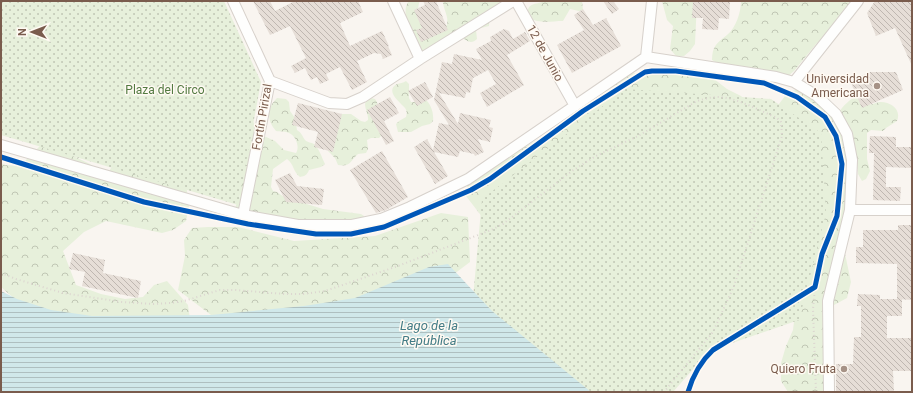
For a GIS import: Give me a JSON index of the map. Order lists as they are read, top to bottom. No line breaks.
{"streets":{"street":["12 de Junio","Fortín Pirizal"]},"water":["Lago de la República"],"parks":["Plaza del Circo"],"places":["Universidad Americana","Quiero Fruta"],"north":"left"}
